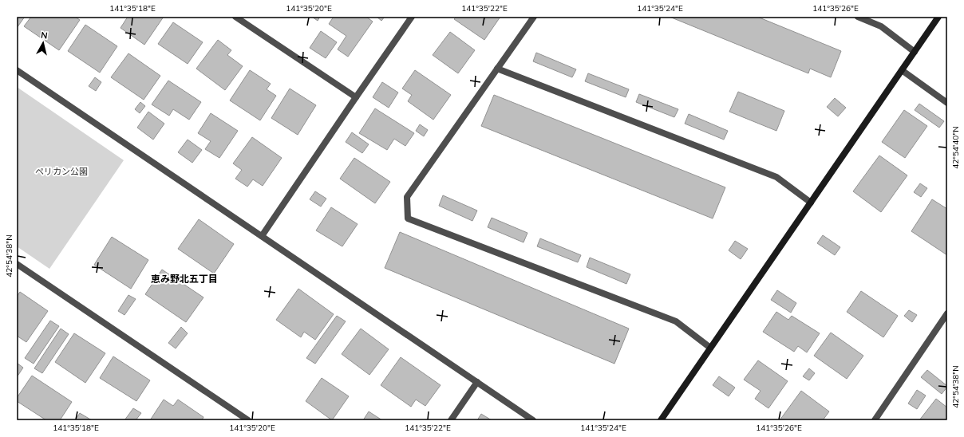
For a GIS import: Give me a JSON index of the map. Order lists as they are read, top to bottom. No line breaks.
{"districts":["恵み野北五丁目"],"parks":["ペリカン公園"],"north":"top","coordinates":["141°35'18\"E","141°35'20\"E","141°35'22\"E","141°35'24\"E","141°35'26\"E","42°54'40\"N","42°54'38\"N"]}
